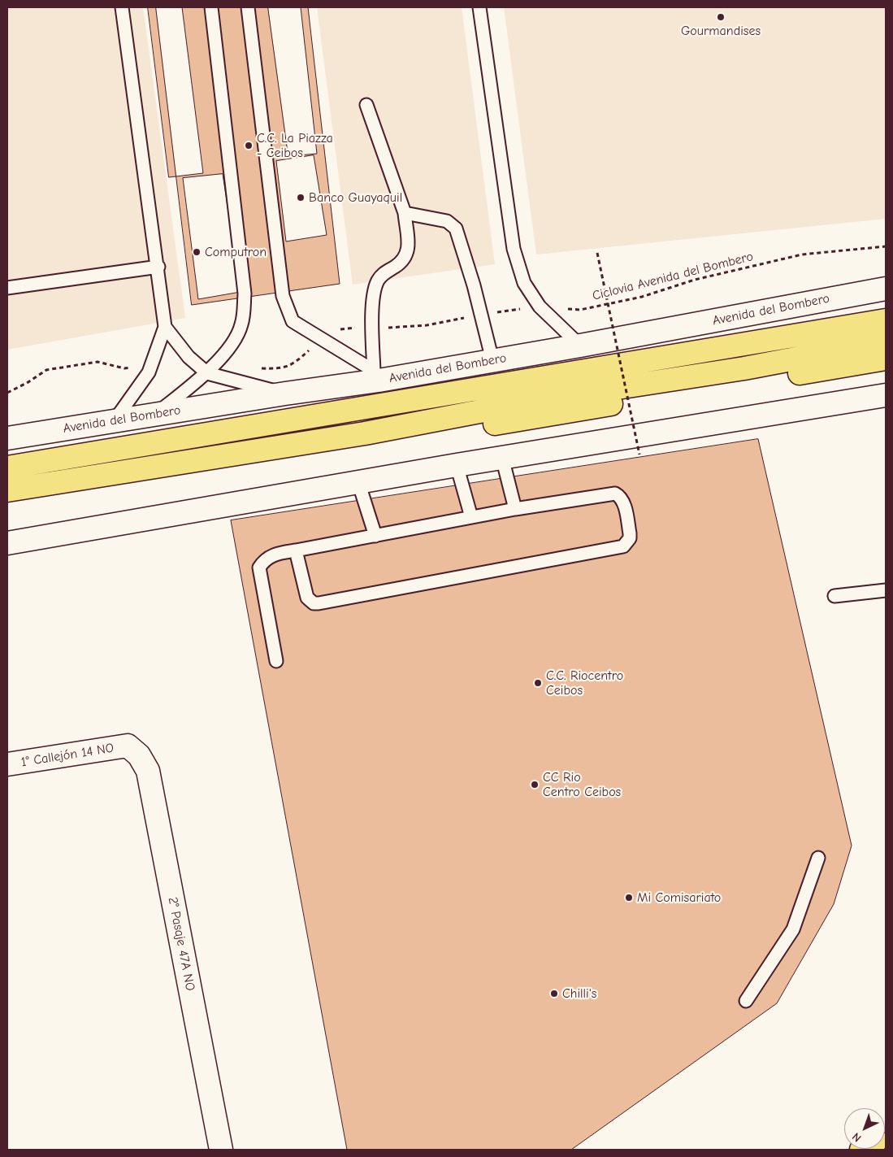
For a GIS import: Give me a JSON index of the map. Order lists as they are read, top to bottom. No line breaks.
{"streets":{"main road":["Avenida del Bombero","1° Callejón 14 NO","2° Pasaje 47A NO"],"path":["Ciclovia Avenida del Bombero"]},"crossings":[["1° Callejón 14 NO","2° Pasaje 47A NO"]],"places":["Gourmandises","C.C. La Piazza - Ceibos","Banco Guayaquil","Computron","C.C. Riocentro Ceibos","CC Rio Centro Ceibos","Mi Comisariato","Chilli's"],"north":"bottom left"}
